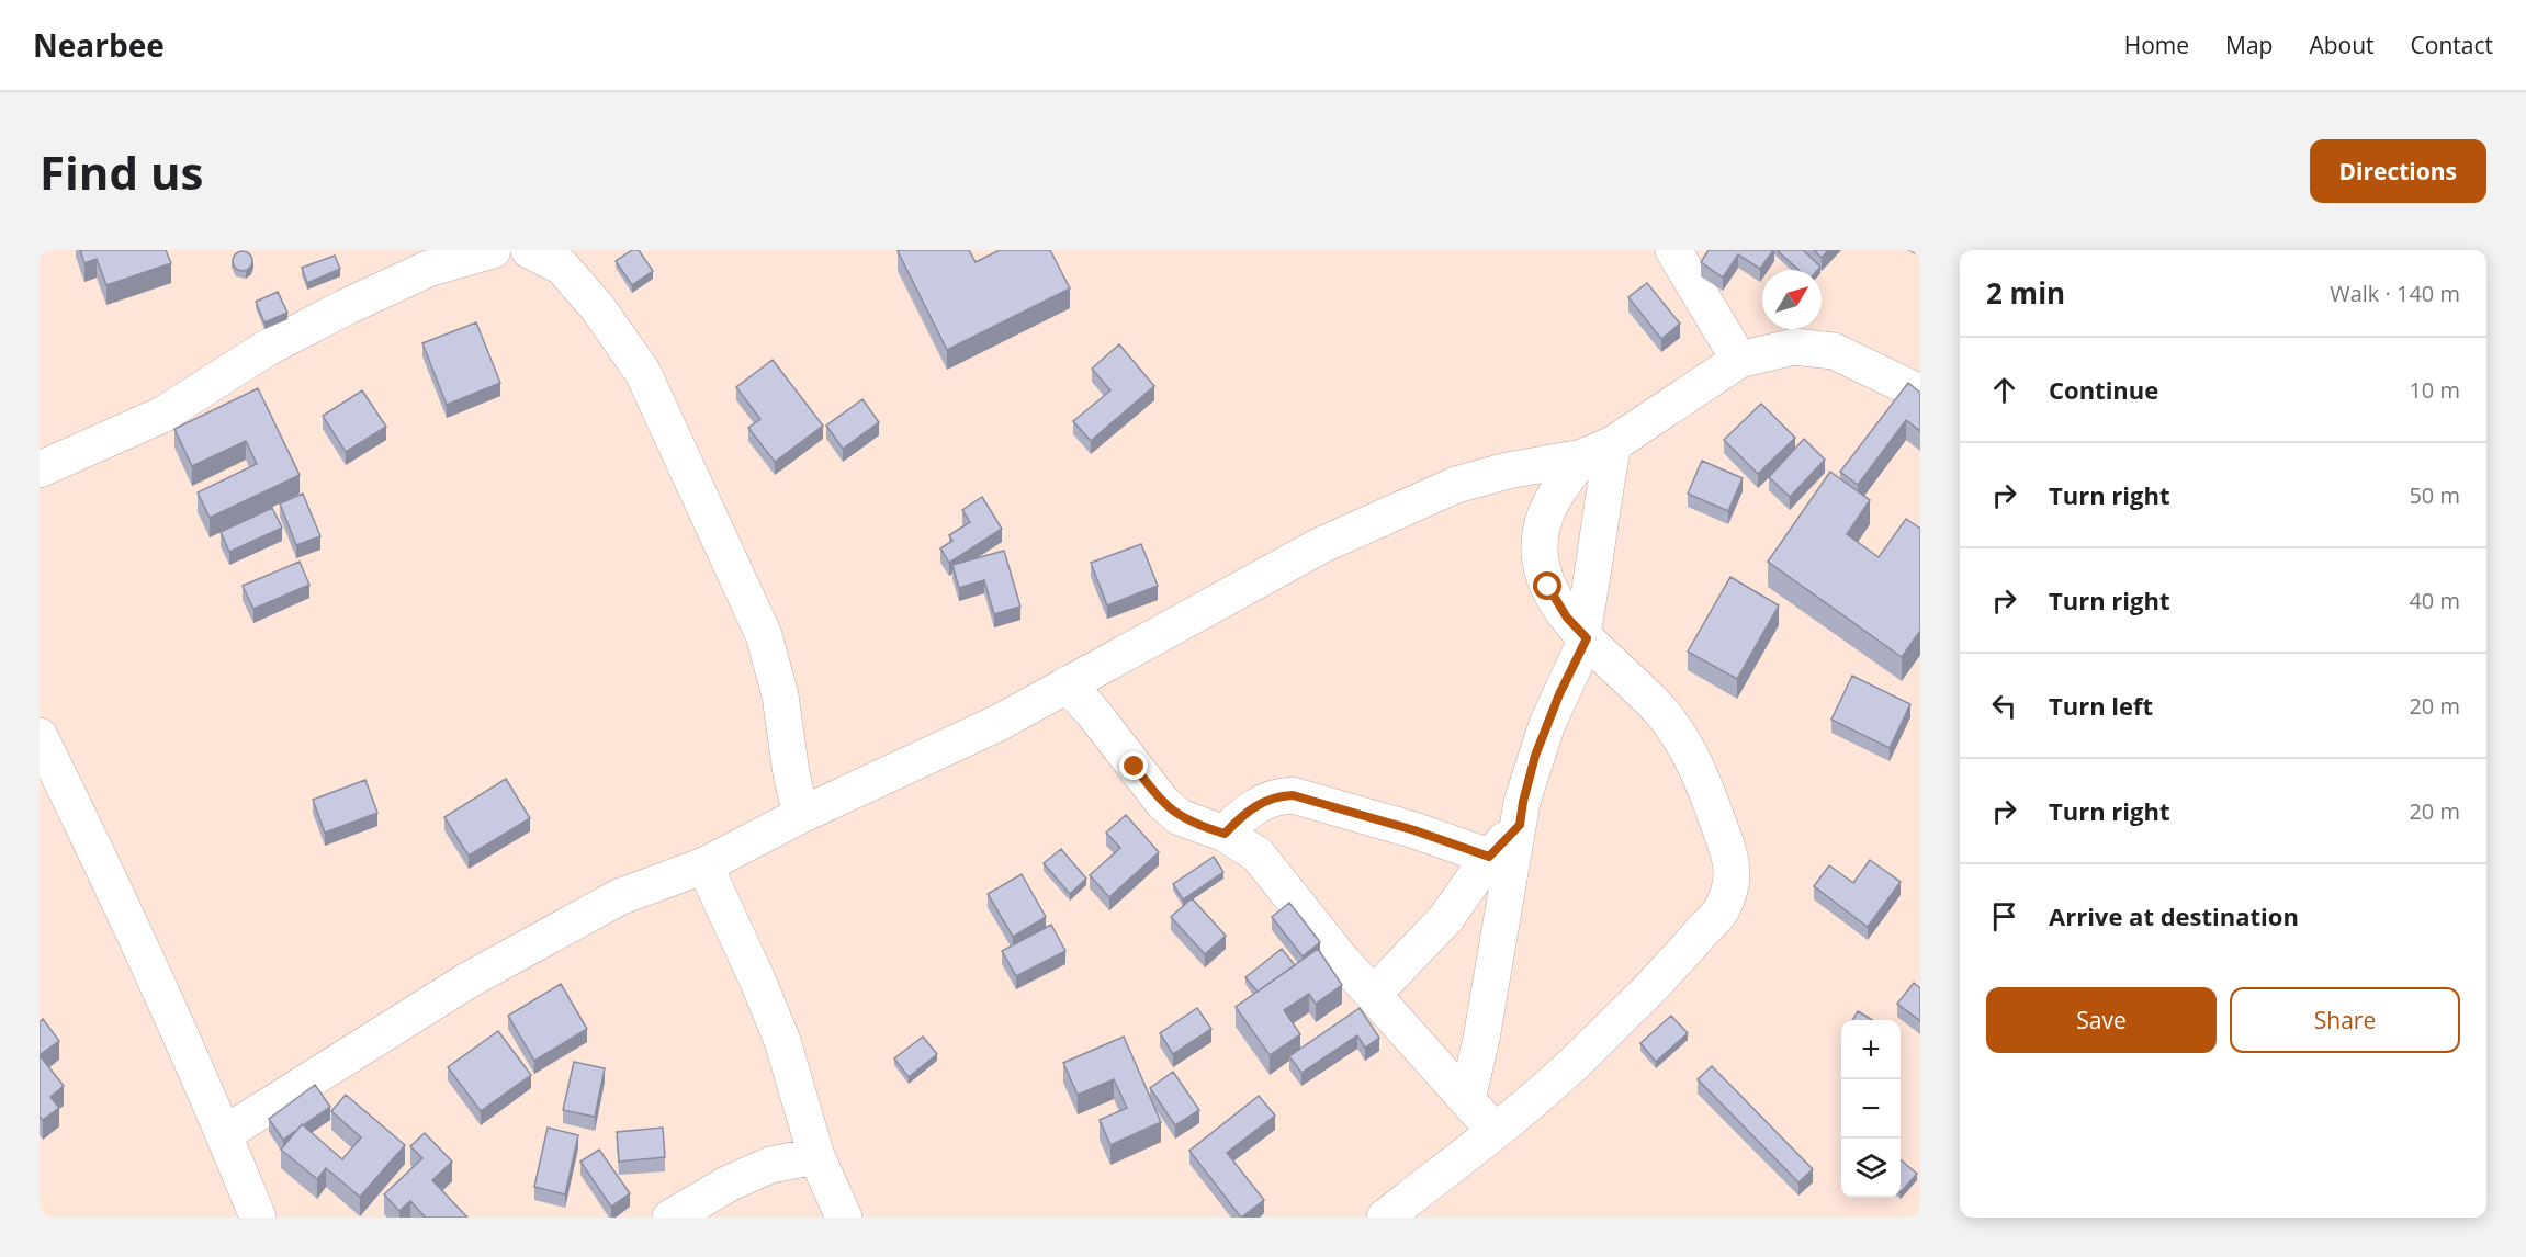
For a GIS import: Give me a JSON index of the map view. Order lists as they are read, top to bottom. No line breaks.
{"north":"top right","page":{"header":"Nearbee","nav":["Home","Map","About","Contact"],"buttons":["Directions",["Save","Share"]],"title":"Find us","heading":["2 min","Walk · 140 m"],"list":[["Continue","10 m"],["Turn right","50 m"],["Turn right","40 m"],["Turn left","20 m"],["Turn right","20 m"],"Arrive at destination"],"map_buttons":["+","−"]}}
